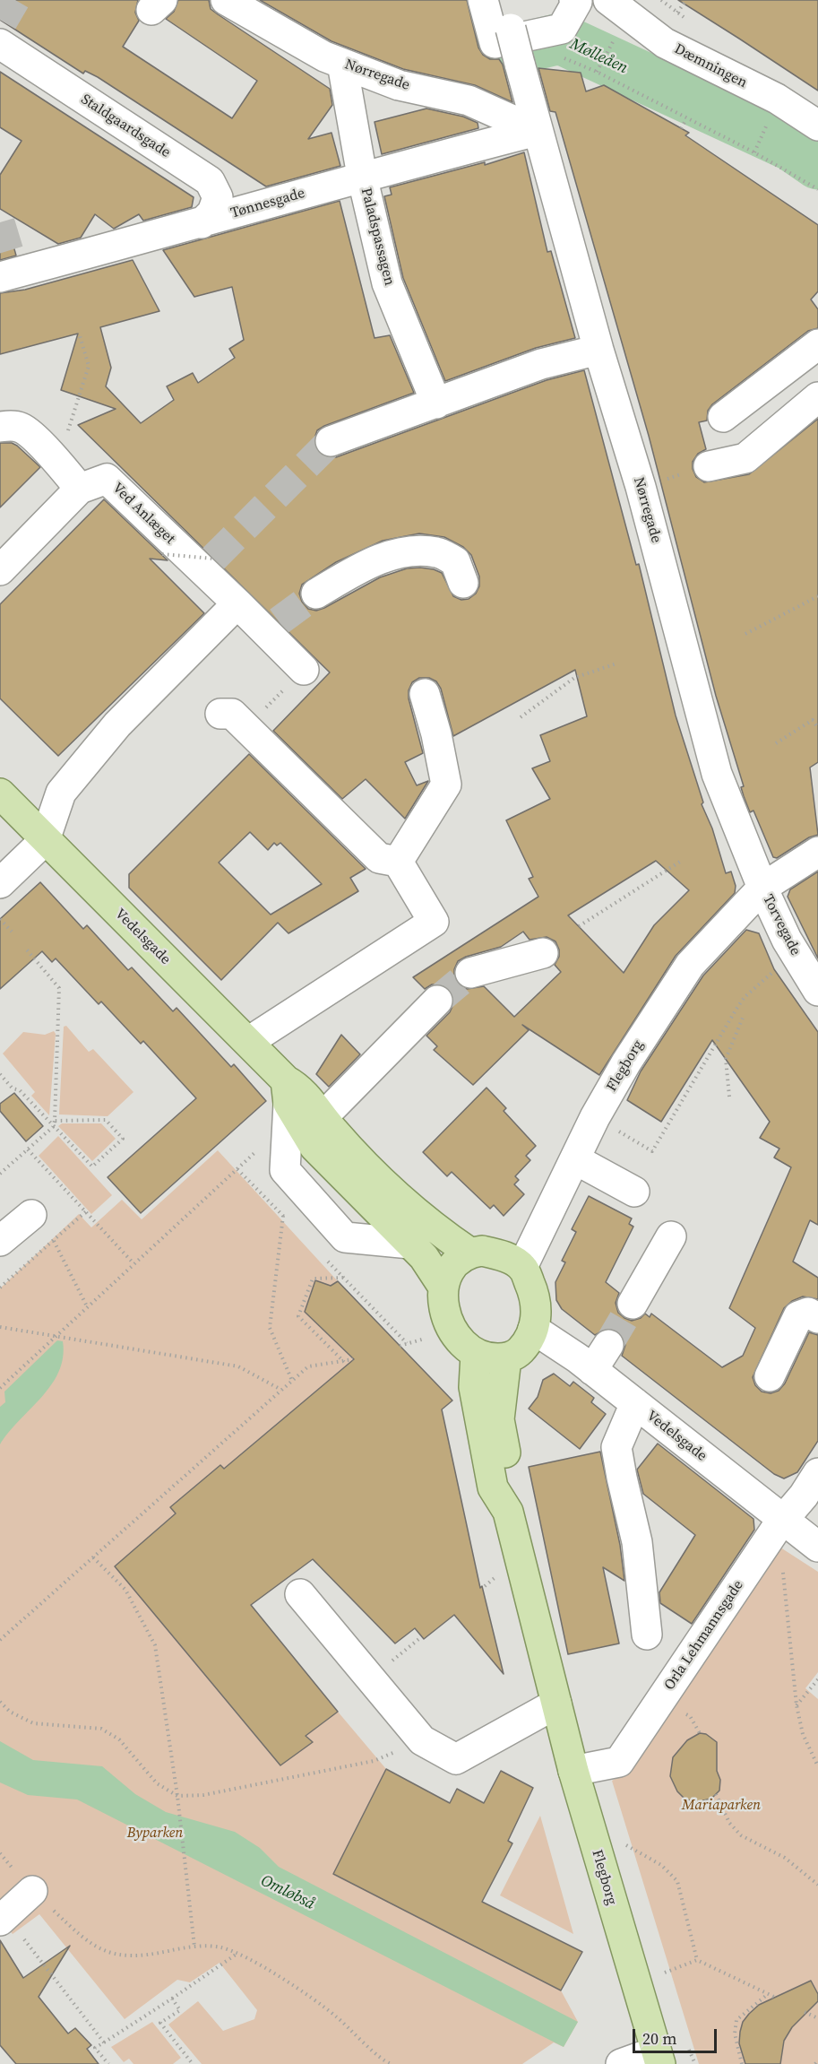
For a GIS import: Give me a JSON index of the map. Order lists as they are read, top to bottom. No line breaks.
{"streets":{"main road":["Vedelsgade","Flegborg"],"street":["Dæmningen","Nørregade","Staldgaardsgade","Tønnesgade","Paladspassagen","Ved Anlæget","Torvegade","Orla Lehmannsgade"]},"crossings":[["Nørregade","Tønnesgade"],["Nørregade","Paladspassagen"],["Nørregade","Torvegade"],["Nørregade","Flegborg"],["Staldgaardsgade","Tønnesgade"],["Tønnesgade","Paladspassagen"],["Torvegade","Flegborg"],["Vedelsgade","Flegborg"],["Vedelsgade","Orla Lehmannsgade"],["Flegborg","Orla Lehmannsgade"]],"water":["Mølleåen","Omløbså"],"parks":["Mariaparken","Byparken"],"scale_bar":"20 m"}
